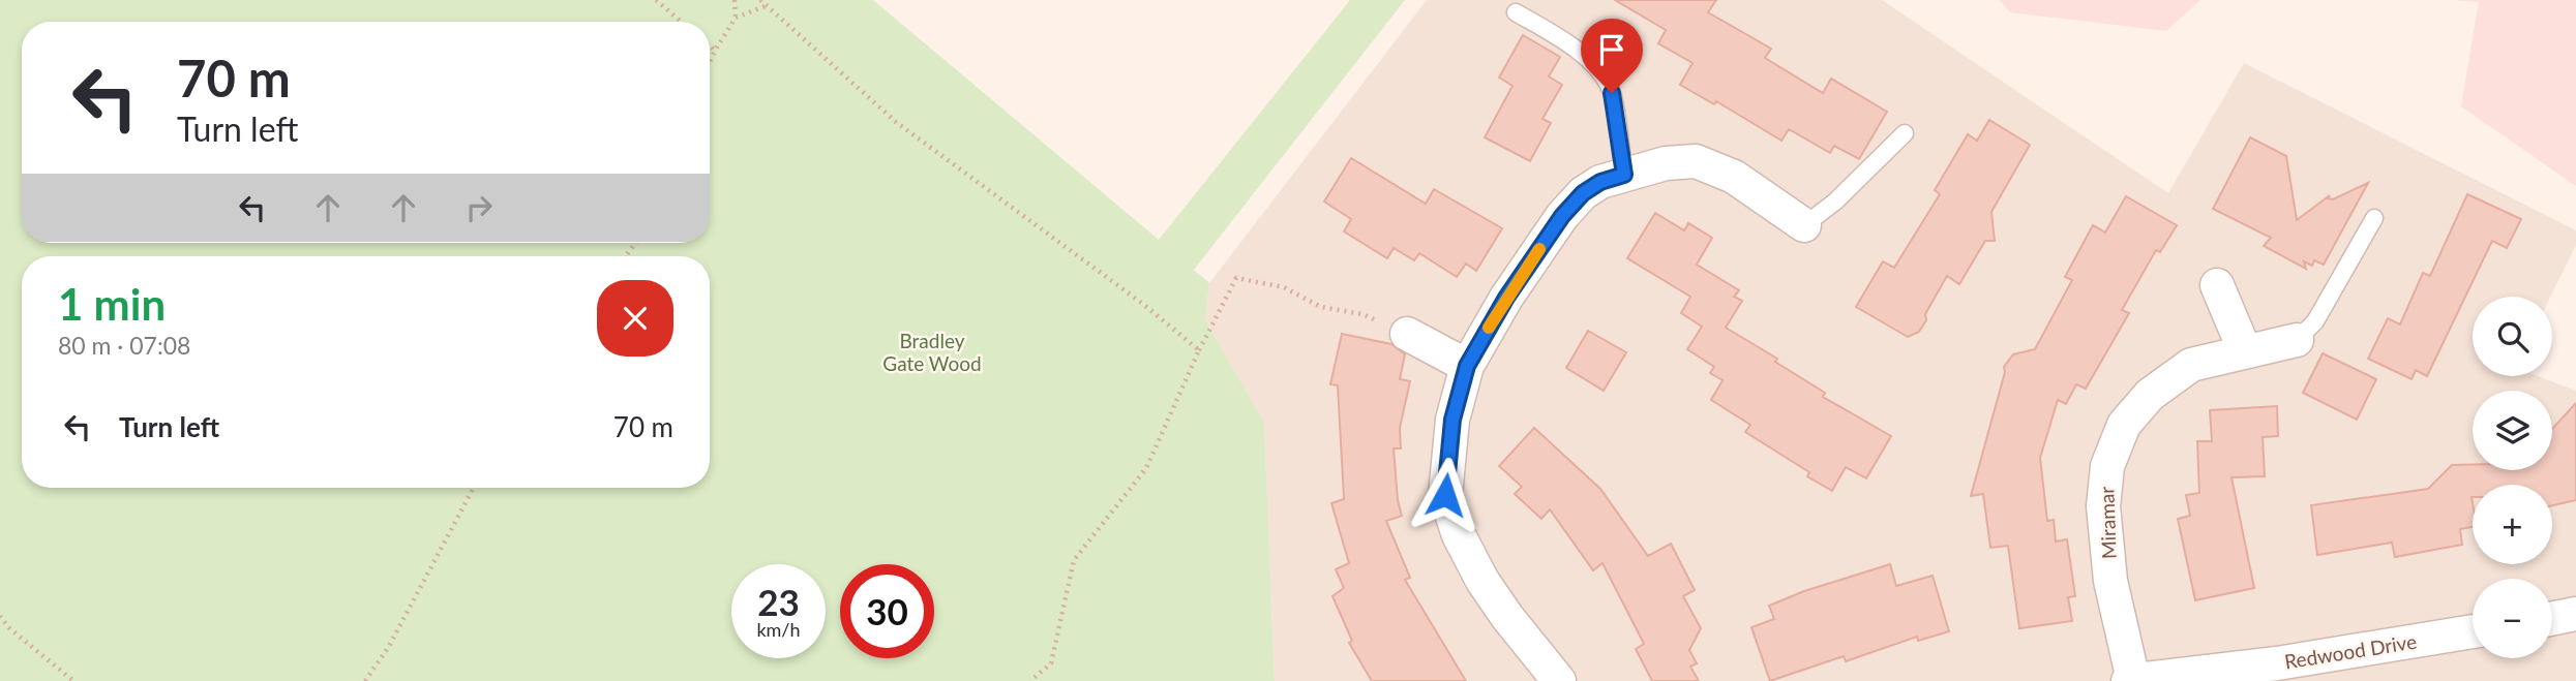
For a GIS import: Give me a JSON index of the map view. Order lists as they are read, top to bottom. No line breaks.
{"streets":{"street":["Miramar","Redwood Drive"]},"crossings":[["Miramar","Redwood Drive"]],"parks":["Bradley Gate Wood"],"page":{"turn":["70 m","Turn left"],"heading":["1 min","80 m · 07:08"],"map_buttons":["+","−"],"list":[{"name":"Turn left","value":"70 m"}],"speed":"23 km/h","limit":"30"}}
